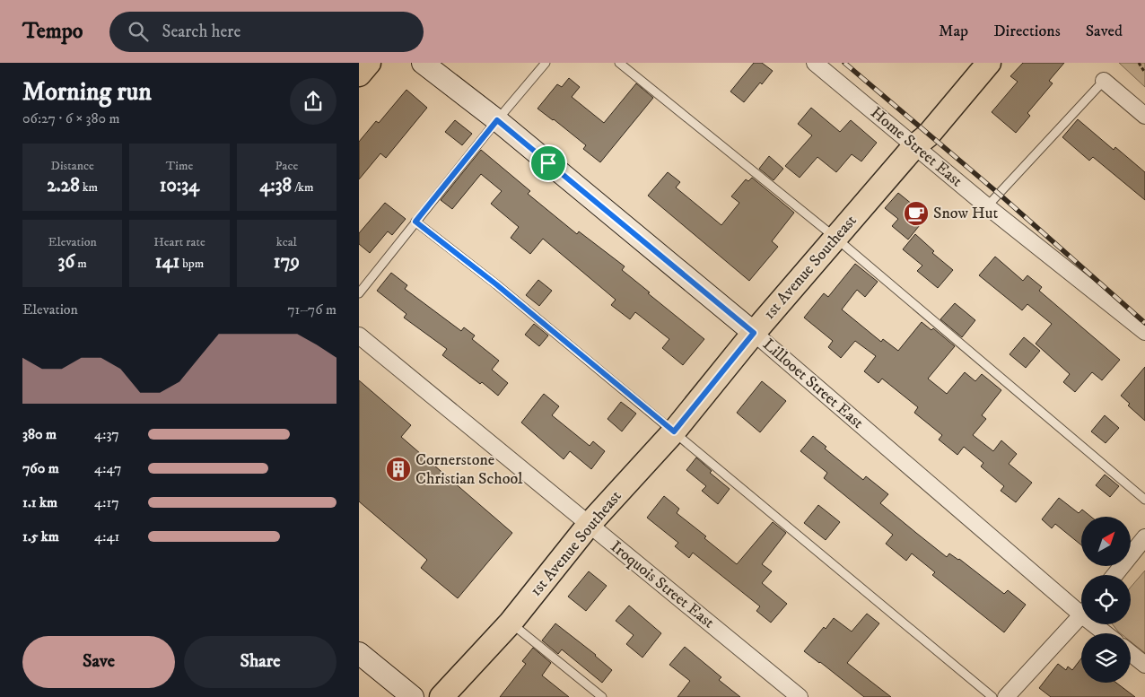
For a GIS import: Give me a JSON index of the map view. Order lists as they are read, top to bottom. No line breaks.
{"streets":{"main road":["1st Avenue Southeast"],"street":["Home Street East","Lillooet Street East","Iroquois Street East"]},"crossings":[["Home Street East","1st Avenue Southeast"],["1st Avenue Southeast","Lillooet Street East"],["1st Avenue Southeast","Iroquois Street East"]],"places":{"cafe":["Snow Hut"],"building":["Cornerstone Christian School"]},"north":"top right","page":{"header":"Tempo","search":"Search here","nav":["Map","Directions","Saved"],"heading":["Morning run","06:27 · 6 × 380 m"],"stats":[["Distance","2.28 km"],["Time","10:34"],["Pace","4:38 /km"],["Elevation","36 m"],["Heart rate","141 bpm"],["kcal","179"]],"chart":["Elevation","71–76 m"],"list":[{"name":"380 m","note":"4:37"},{"name":"760 m","note":"4:47"},{"name":"1.1 km","note":"4:17"},{"name":"1.5 km","note":"4:41"}],"buttons":["Save","Share"]}}
